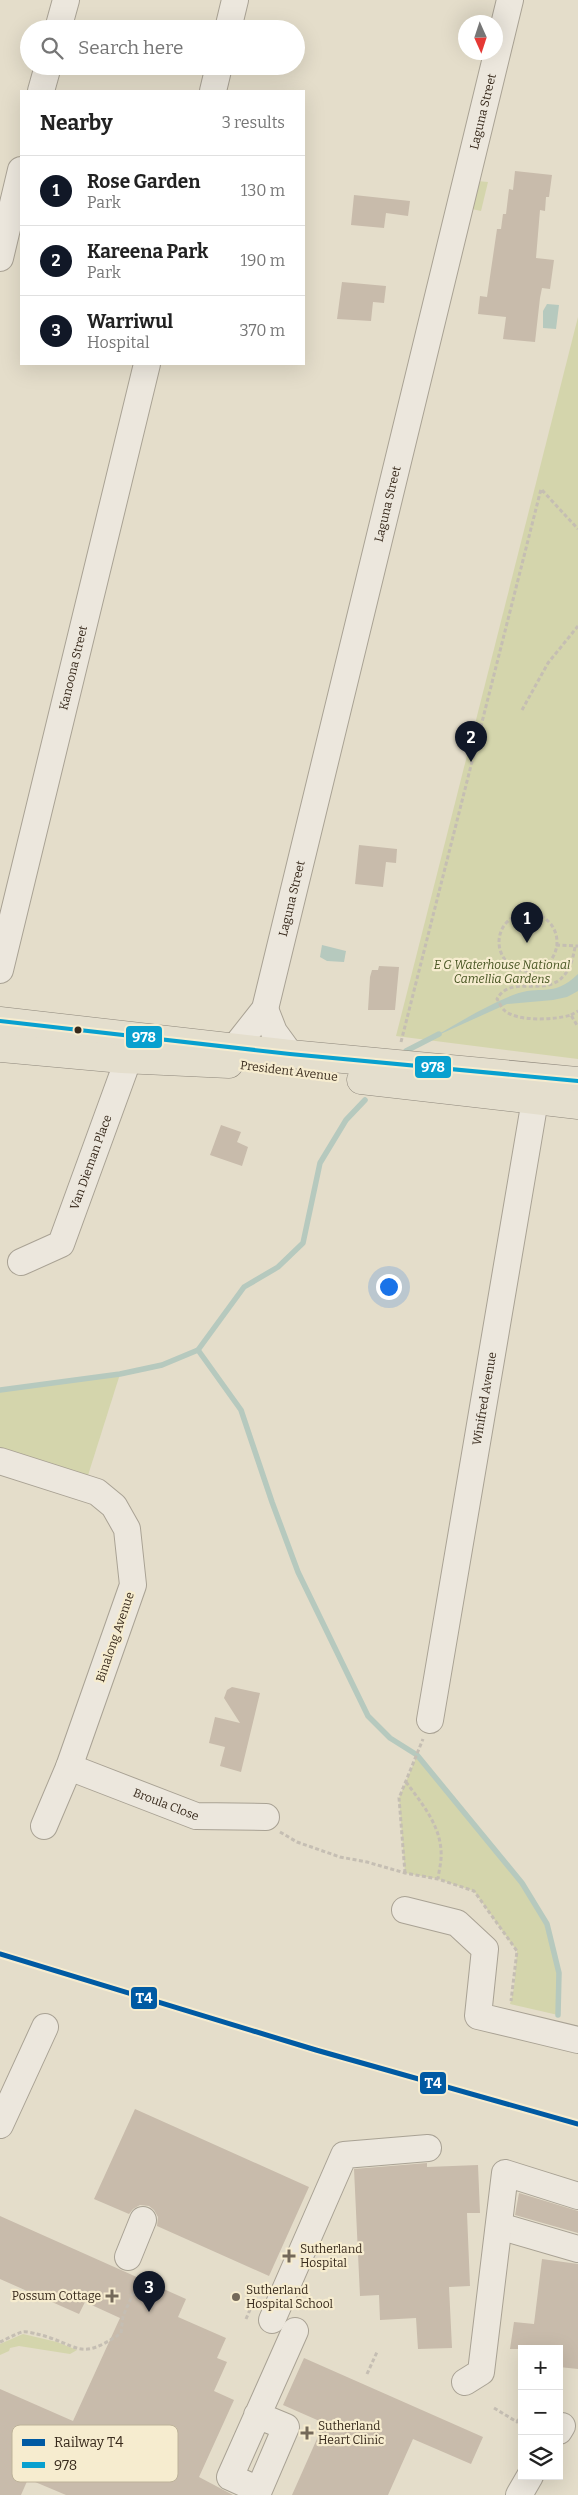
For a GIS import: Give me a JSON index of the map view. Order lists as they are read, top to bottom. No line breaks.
{"streets":{"main road":["President Avenue"],"street":["Laguna Street","Kanoona Street","Van Dieman Place","Winifred Avenue","Binalong Avenue","Broula Close"]},"crossings":[["Laguna Street","President Avenue"],["President Avenue","Van Dieman Place"],["President Avenue","Winifred Avenue"],["Binalong Avenue","Broula Close"]],"parks":["E G Waterhouse National Camellia Gardens"],"places":{"health":["Sutherland Hospital","Possum Cottage","Sutherland Heart Clinic"],"other":["Sutherland Hospital School"]},"lines":["transit line 978","rail line T4"],"legend":["Railway T4","978"],"north":"bottom","page":{"search":"Search here","heading":["Nearby","3 results"],"list":[{"mark":"1","name":"Rose Garden","note":"Park","value":"130 m"},{"mark":"2","name":"Kareena Park","note":"Park","value":"190 m"},{"mark":"3","name":"Warriwul","note":"Hospital","value":"370 m"}],"pins":["2","1","3"],"map_buttons":["+","−"]}}
